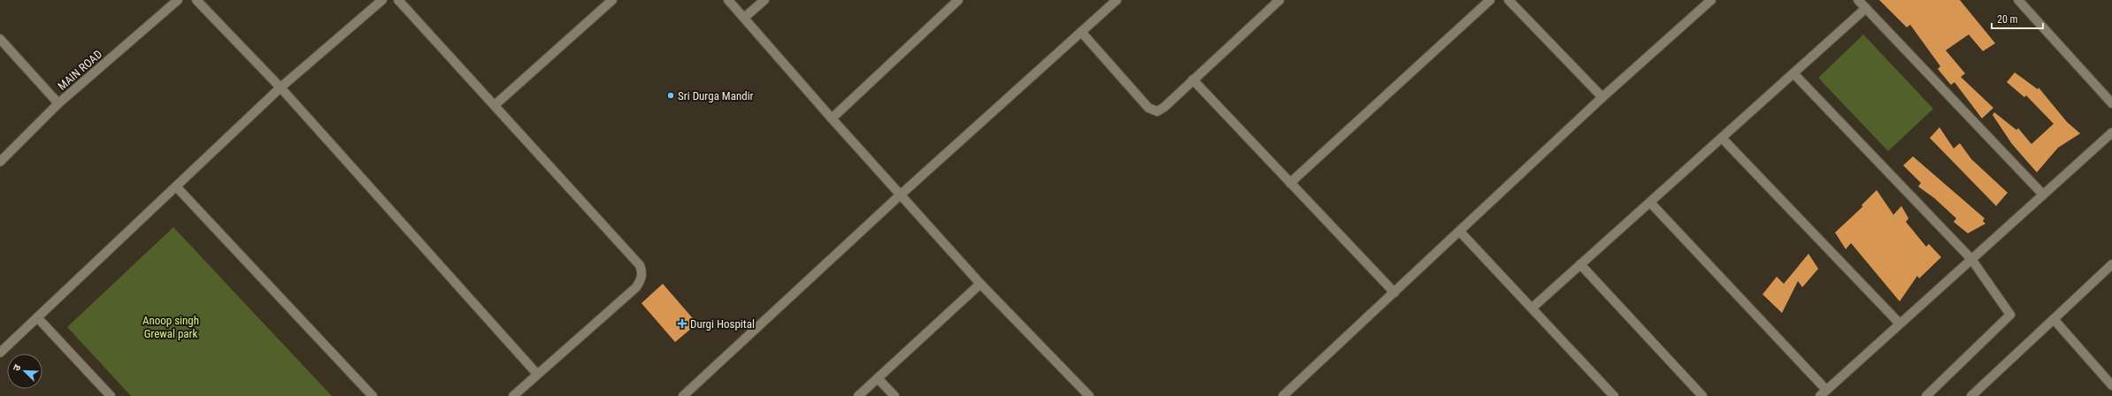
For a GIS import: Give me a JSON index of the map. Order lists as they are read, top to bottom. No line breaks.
{"streets":{"street":["MAIN ROAD"]},"parks":["Anoop singh Grewal park"],"places":{"other":["Sri Durga Mandir"],"health":["Durgi Hospital"]},"scale_bar":"20 m","north":"top left"}
